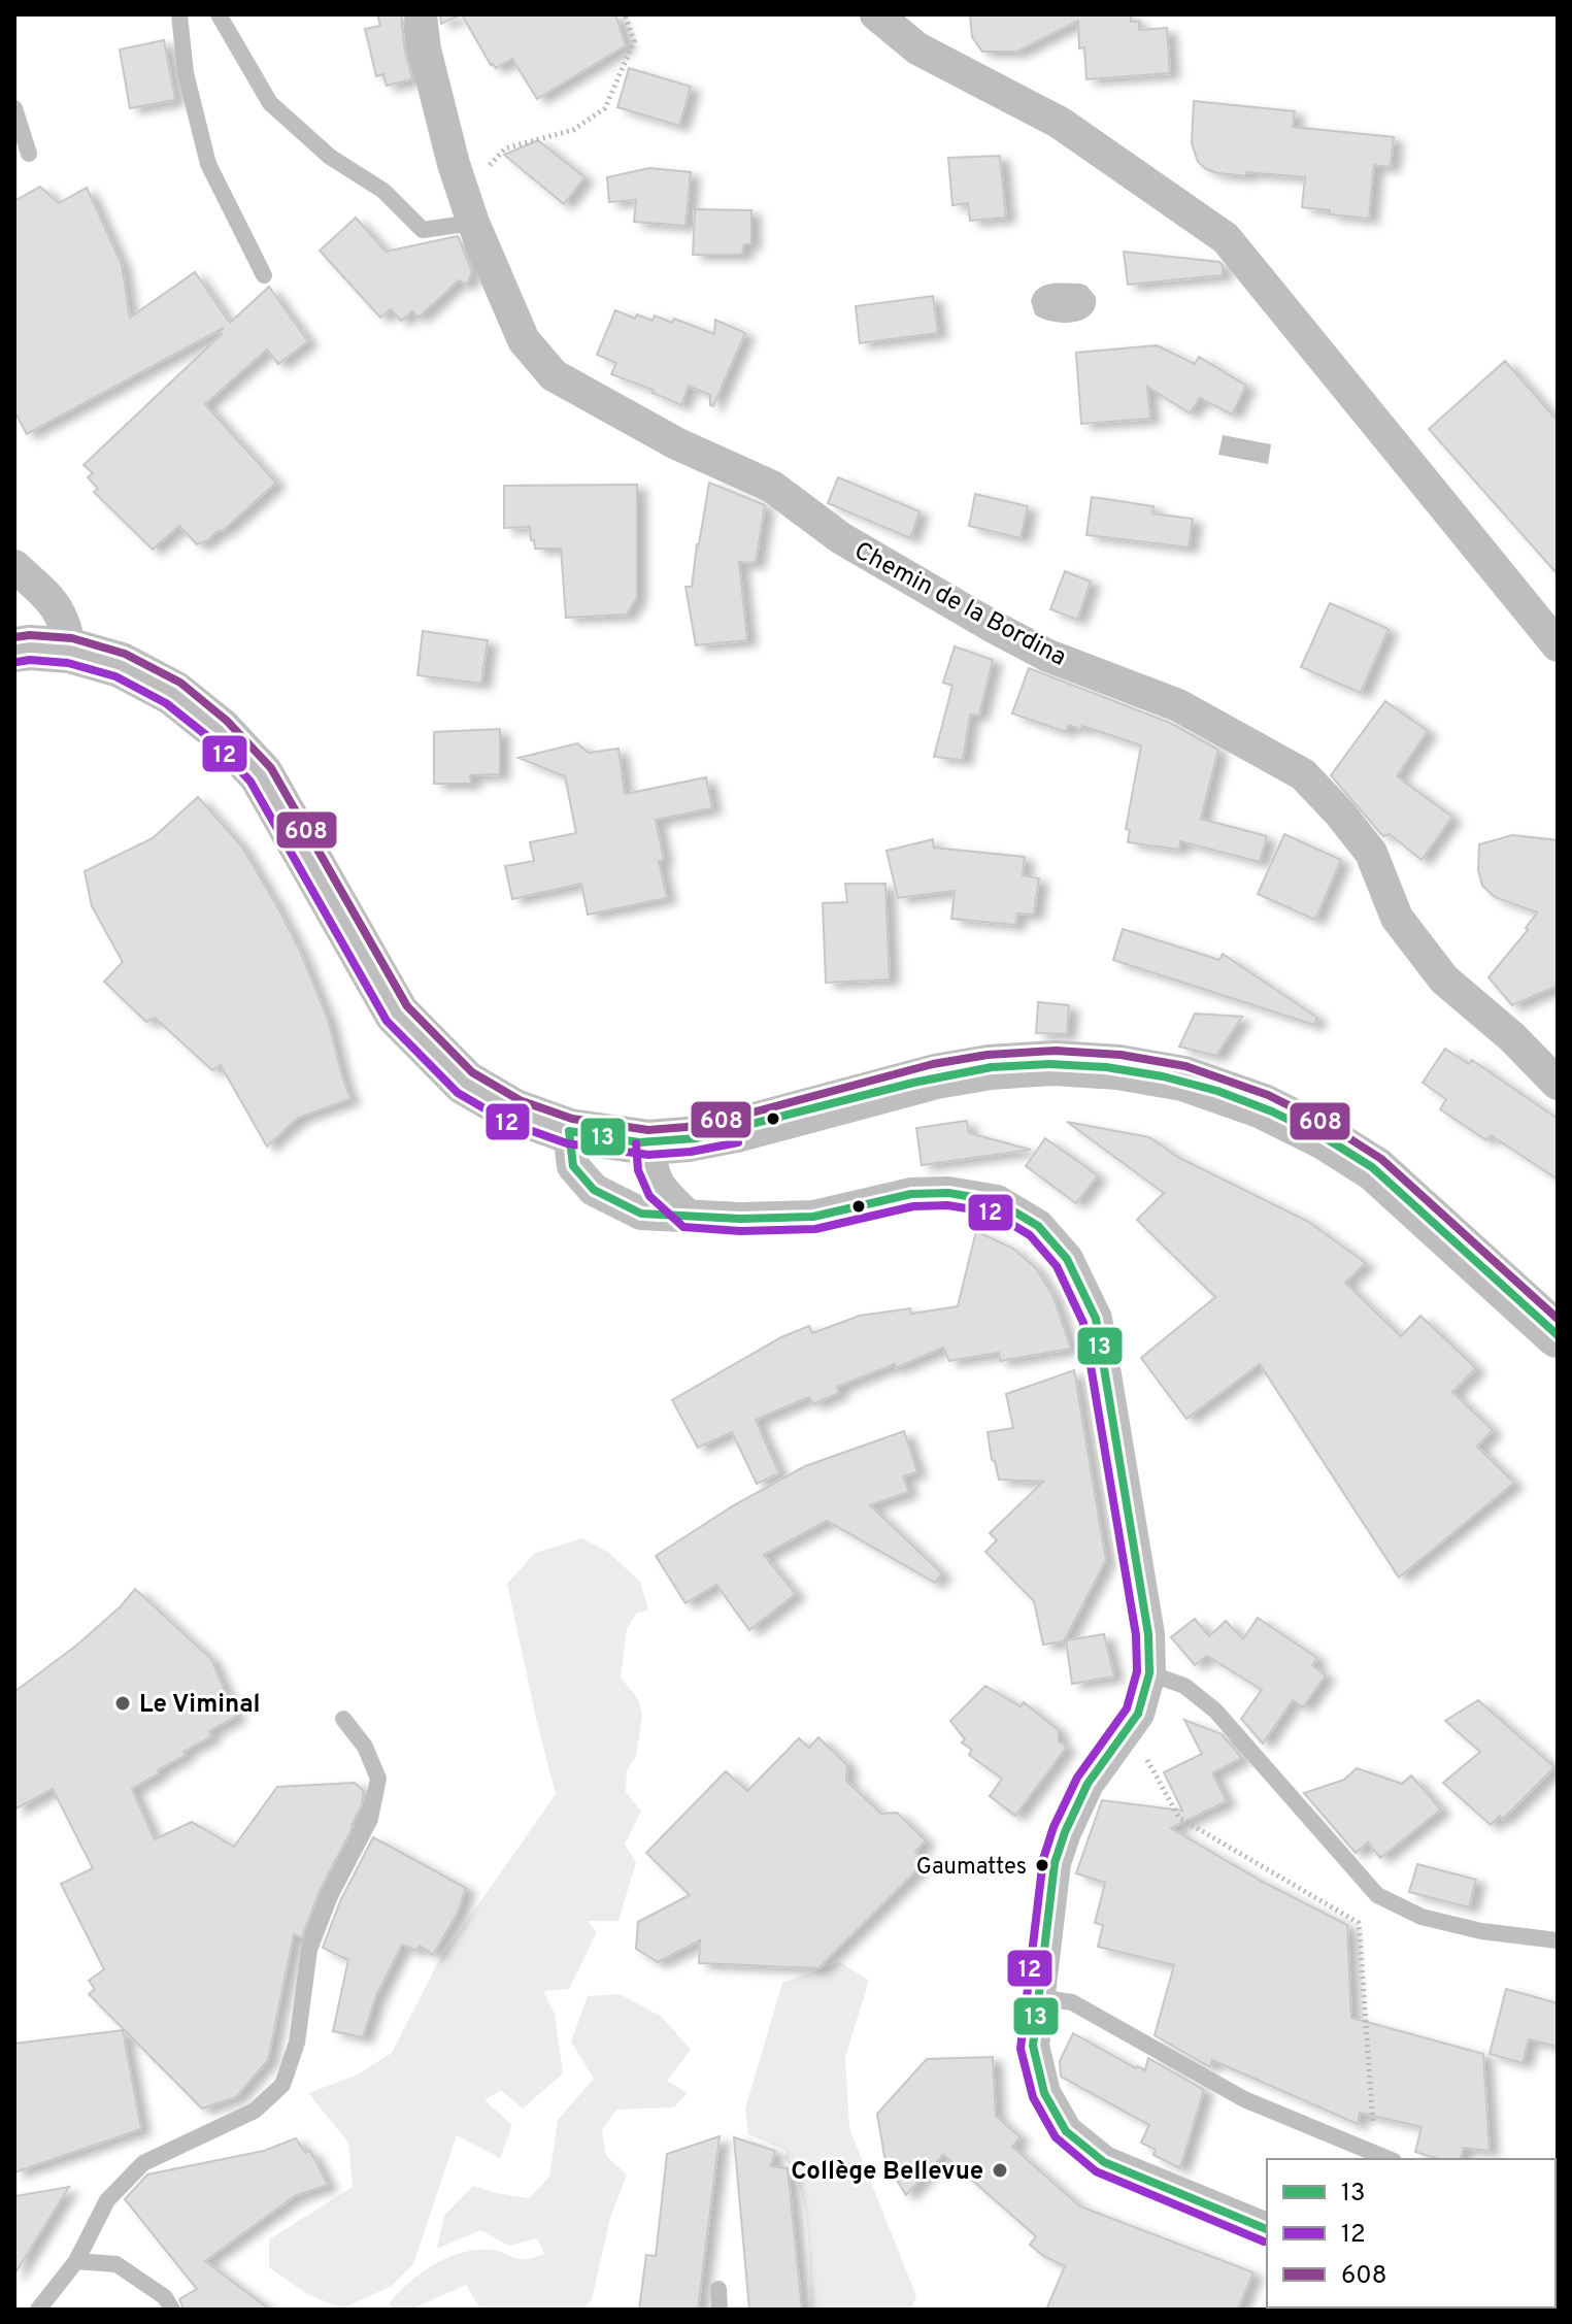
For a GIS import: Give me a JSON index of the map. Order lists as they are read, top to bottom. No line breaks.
{"streets":{"street":["Chemin de la Bordina"]},"places":["Le Viminal","Gaumattes","Collège Bellevue"],"lines":["transit line 608","transit line 12","transit line 13"],"legend":["13","12","608"]}
